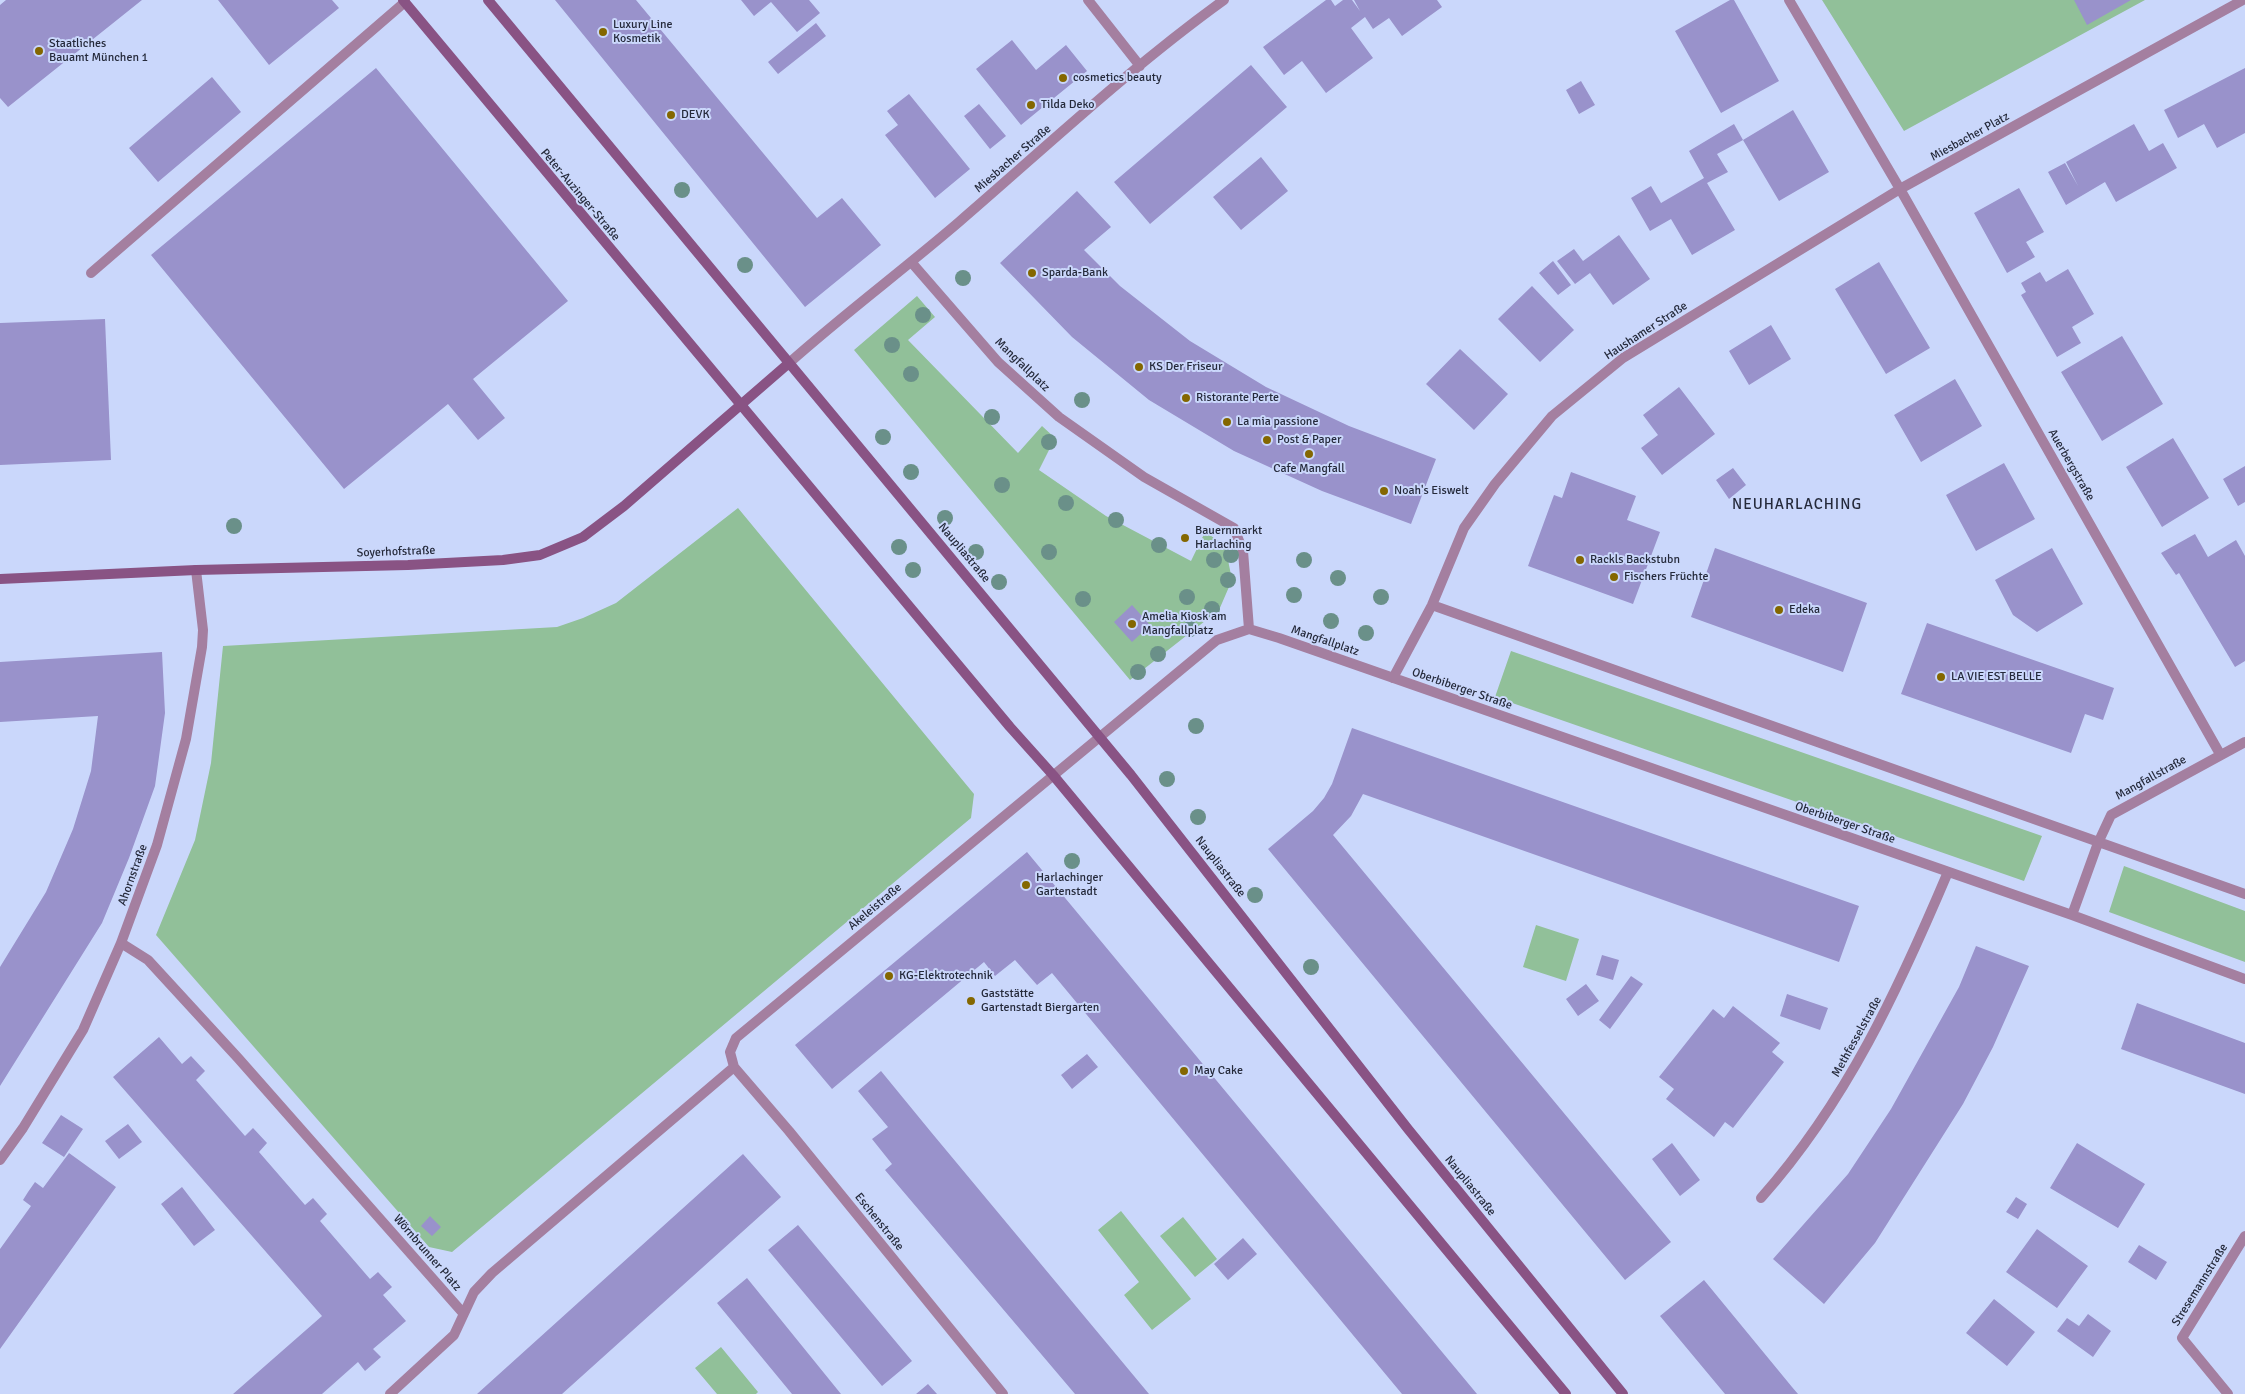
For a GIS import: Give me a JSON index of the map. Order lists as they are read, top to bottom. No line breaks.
{"streets":{"street":["Miesbacher Platz","Miesbacher Straße","Peter-Auzinger-Straße","Haushamer Straße","Mangfallplatz","Auerbergstraße","Soyerhofstraße","Naupliastraße","Oberbiberger Straße","Mangfallstraße","Ahornstraße","Akeleistraße","Methfesselstraße","Eschenstraße","Wörnbrunner Platz","Stresemannstraße"]},"crossings":[["Miesbacher Platz","Haushamer Straße"],["Miesbacher Platz","Auerbergstraße"],["Miesbacher Straße","Mangfallplatz"],["Peter-Auzinger-Straße","Soyerhofstraße"],["Haushamer Straße","Auerbergstraße"],["Haushamer Straße","Oberbiberger Straße"],["Mangfallplatz","Oberbiberger Straße"],["Auerbergstraße","Mangfallstraße"],["Soyerhofstraße","Ahornstraße"],["Oberbiberger Straße","Mangfallstraße"],["Oberbiberger Straße","Methfesselstraße"],["Ahornstraße","Wörnbrunner Platz"],["Akeleistraße","Eschenstraße"],["Akeleistraße","Wörnbrunner Platz"],["Eschenstraße","Wörnbrunner Platz"]],"districts":["NEUHARLACHING"],"places":["Luxury Line Kosmetik","Staatliches Bauamt München 1","cosmetics beauty","Tilda Deko","DEVK","Sparda-Bank","KS Der Friseur","Ristorante Perte","La mia passione","Post & Paper","Cafe Mangfall","Noah's Eiswelt","Bauernmarkt Harlaching","Rackls Backstubn","Fischers Früchte","Edeka","Amelia Kiosk am Mangfallplatz","LA VIE EST BELLE","Harlachinger Gartenstadt","KG-Elektrotechnik","Gaststätte Gartenstadt Biergarten","May Cake"]}
